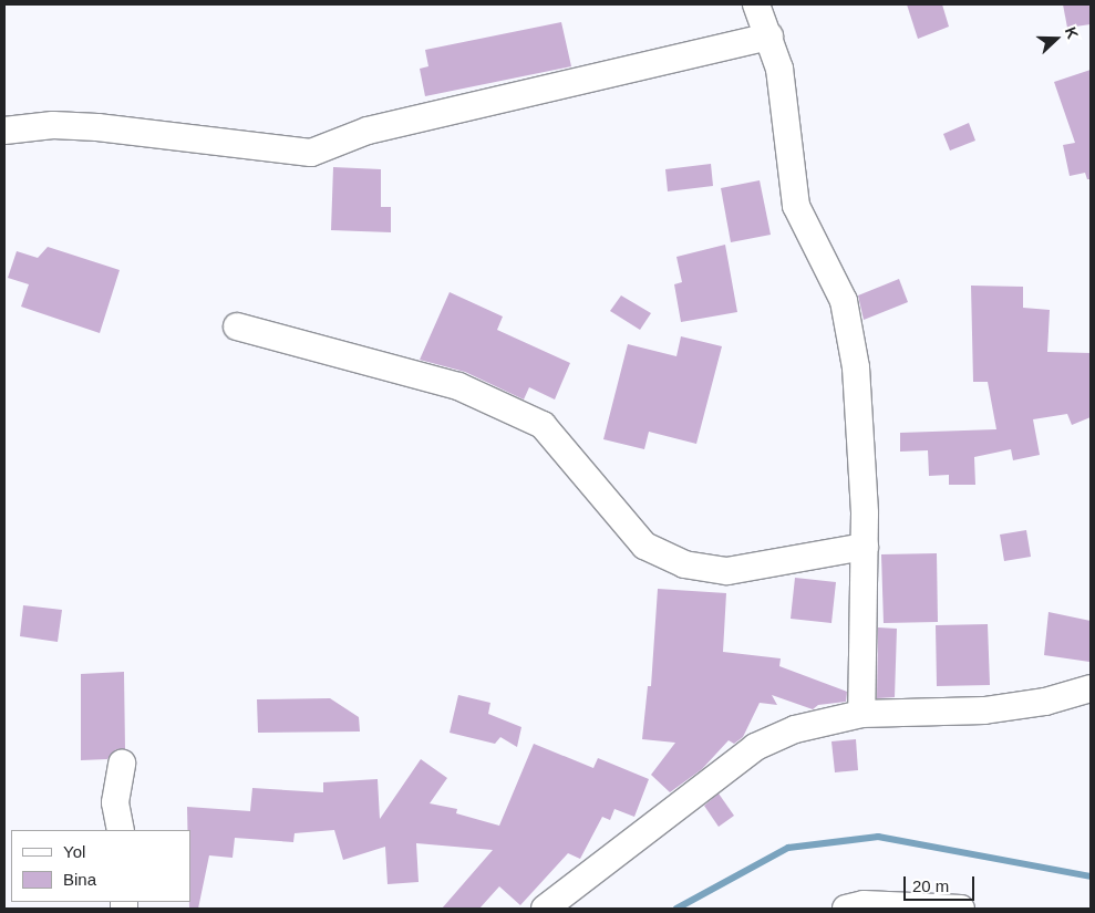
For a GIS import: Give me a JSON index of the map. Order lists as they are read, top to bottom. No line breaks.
{"legend":["Yol","Bina"],"scale_bar":"20 m","north":"right"}
